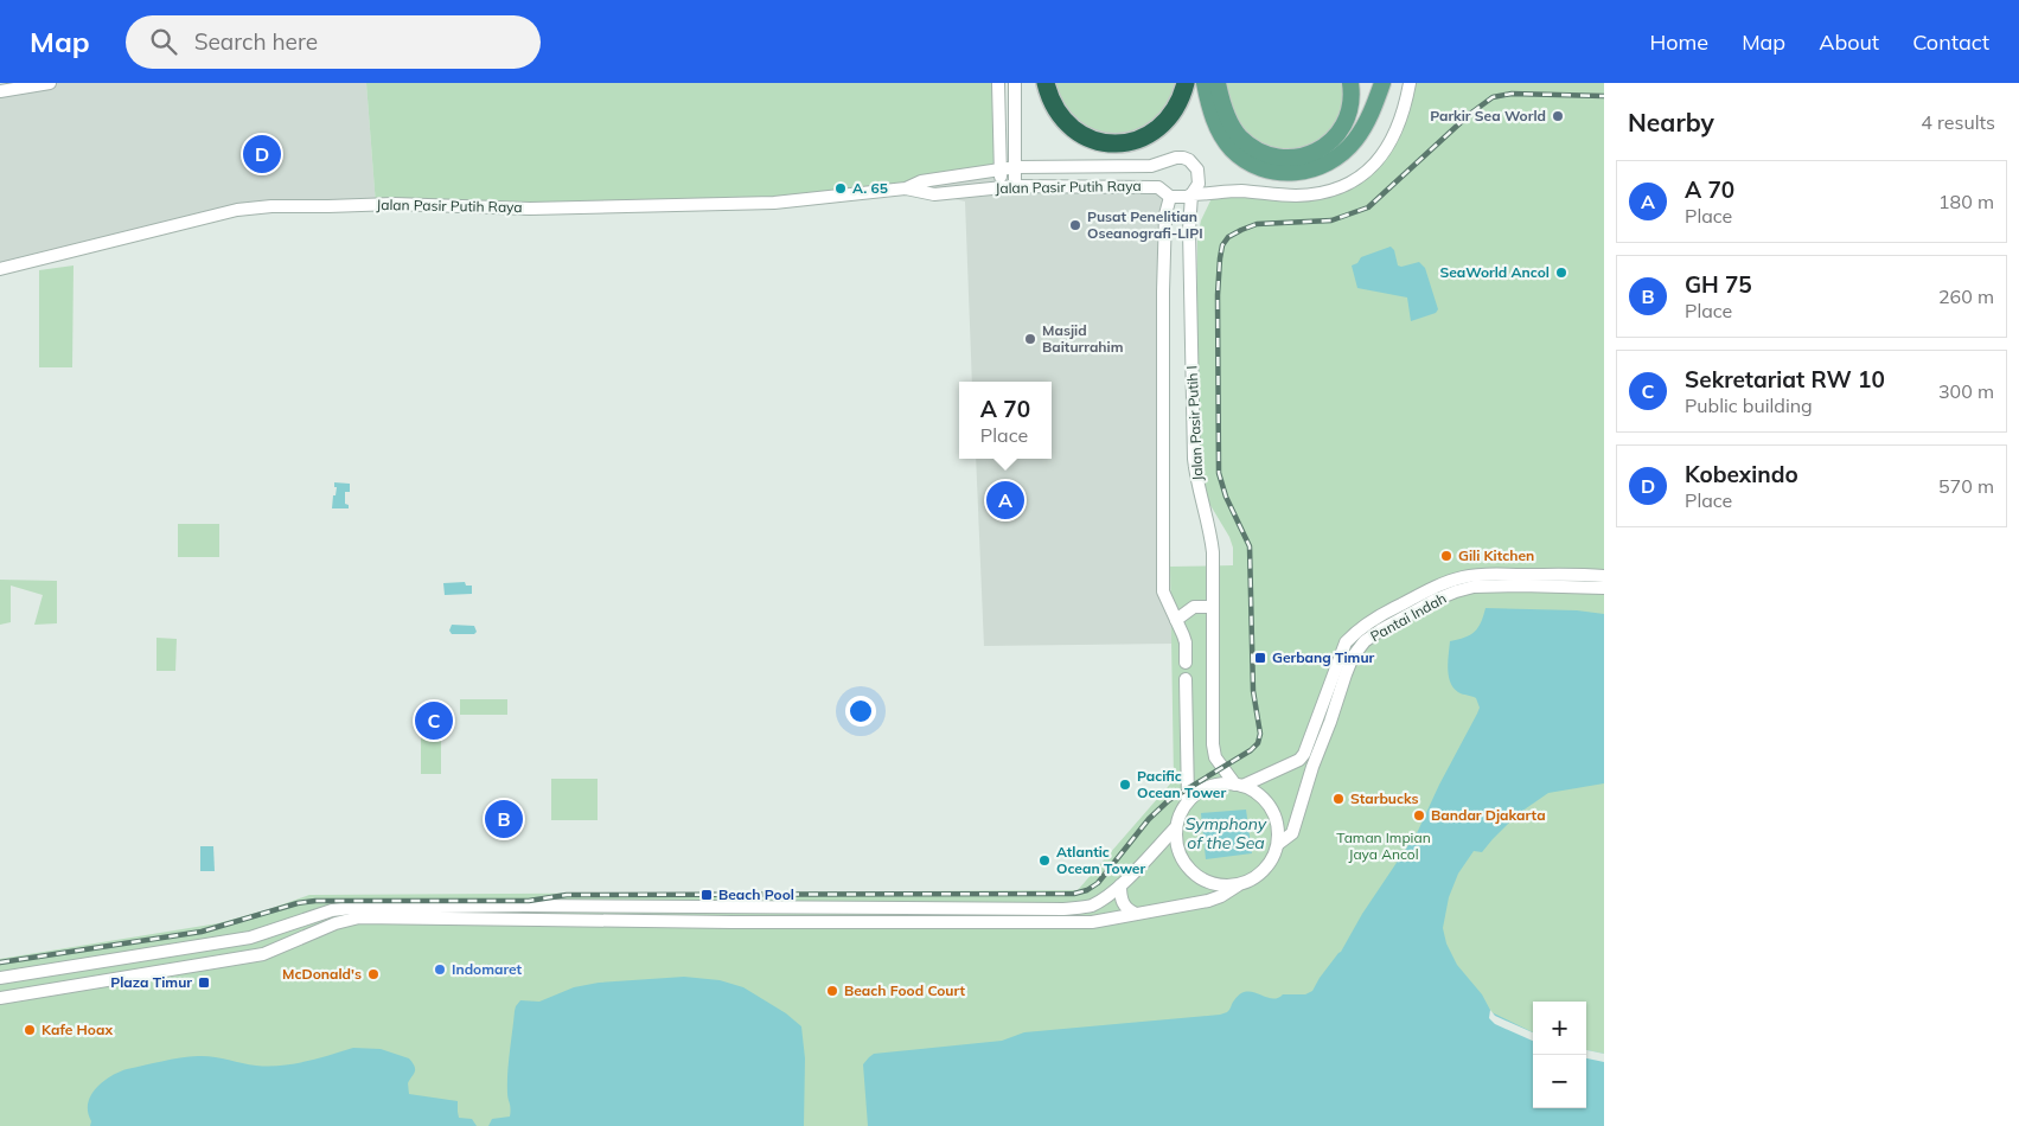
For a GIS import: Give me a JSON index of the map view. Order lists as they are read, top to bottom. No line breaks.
{"streets":{"street":["Jalan Pasir Putih Raya","Jalan Pasir Putih I","Pantai Indah"]},"crossings":[["Jalan Pasir Putih Raya","Jalan Pasir Putih I"],["Jalan Pasir Putih I","Pantai Indah"]],"water":["Symphony of the Sea"],"parks":["Taman Impian Jaya Ancol"],"places":{"other":["Parkir Sea World","A. 65","Pusat Penelitian Oseanografi-LIPI","SeaWorld Ancol","Masjid Baiturrahim","Gili Kitchen","Pacific Ocean Tower","Starbucks","Bandar Djakarta","Atlantic Ocean Tower","Indomaret","McDonald's","Beach Food Court","Kafe Hoax"],"transit":["Gerbang Timur","Beach Pool","Plaza Timur"]},"page":{"header":"Map","search":"Search here","nav":["Home","Map","About","Contact"],"heading":["Nearby","4 results"],"pins":["D","A","C","B"],"list":[{"mark":"A","name":"A 70","note":"Place","value":"180 m"},{"mark":"B","name":"GH 75","note":"Place","value":"260 m"},{"mark":"C","name":"Sekretariat RW 10","note":"Public building","value":"300 m"},{"mark":"D","name":"Kobexindo","note":"Place","value":"570 m"}],"popup":["A 70","Place"],"map_buttons":["+","−"]}}
